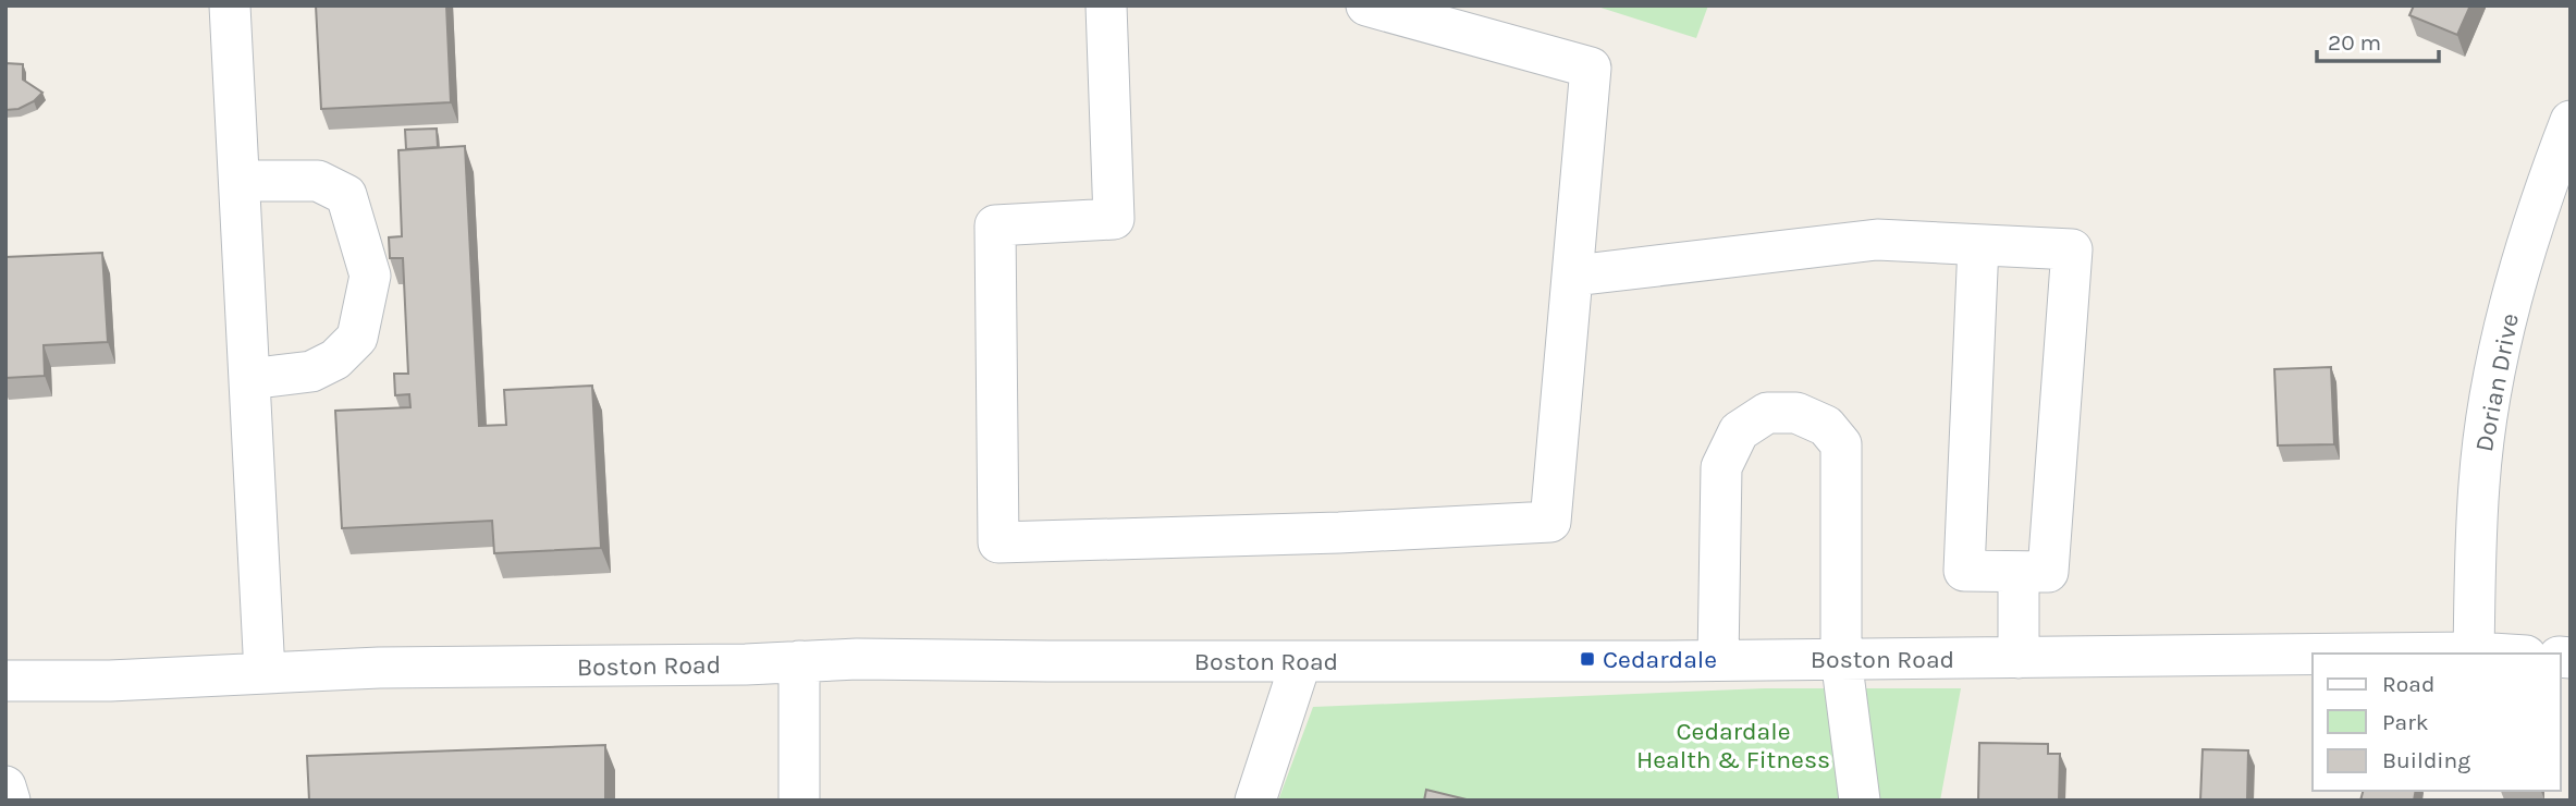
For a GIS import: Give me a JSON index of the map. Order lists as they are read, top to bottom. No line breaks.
{"streets":{"street":["Dorian Drive","Boston Road"]},"parks":["Cedardale Health & Fitness"],"places":{"transit":["Cedardale"]},"legend":["Road","Park","Building"],"scale_bar":"20 m"}
